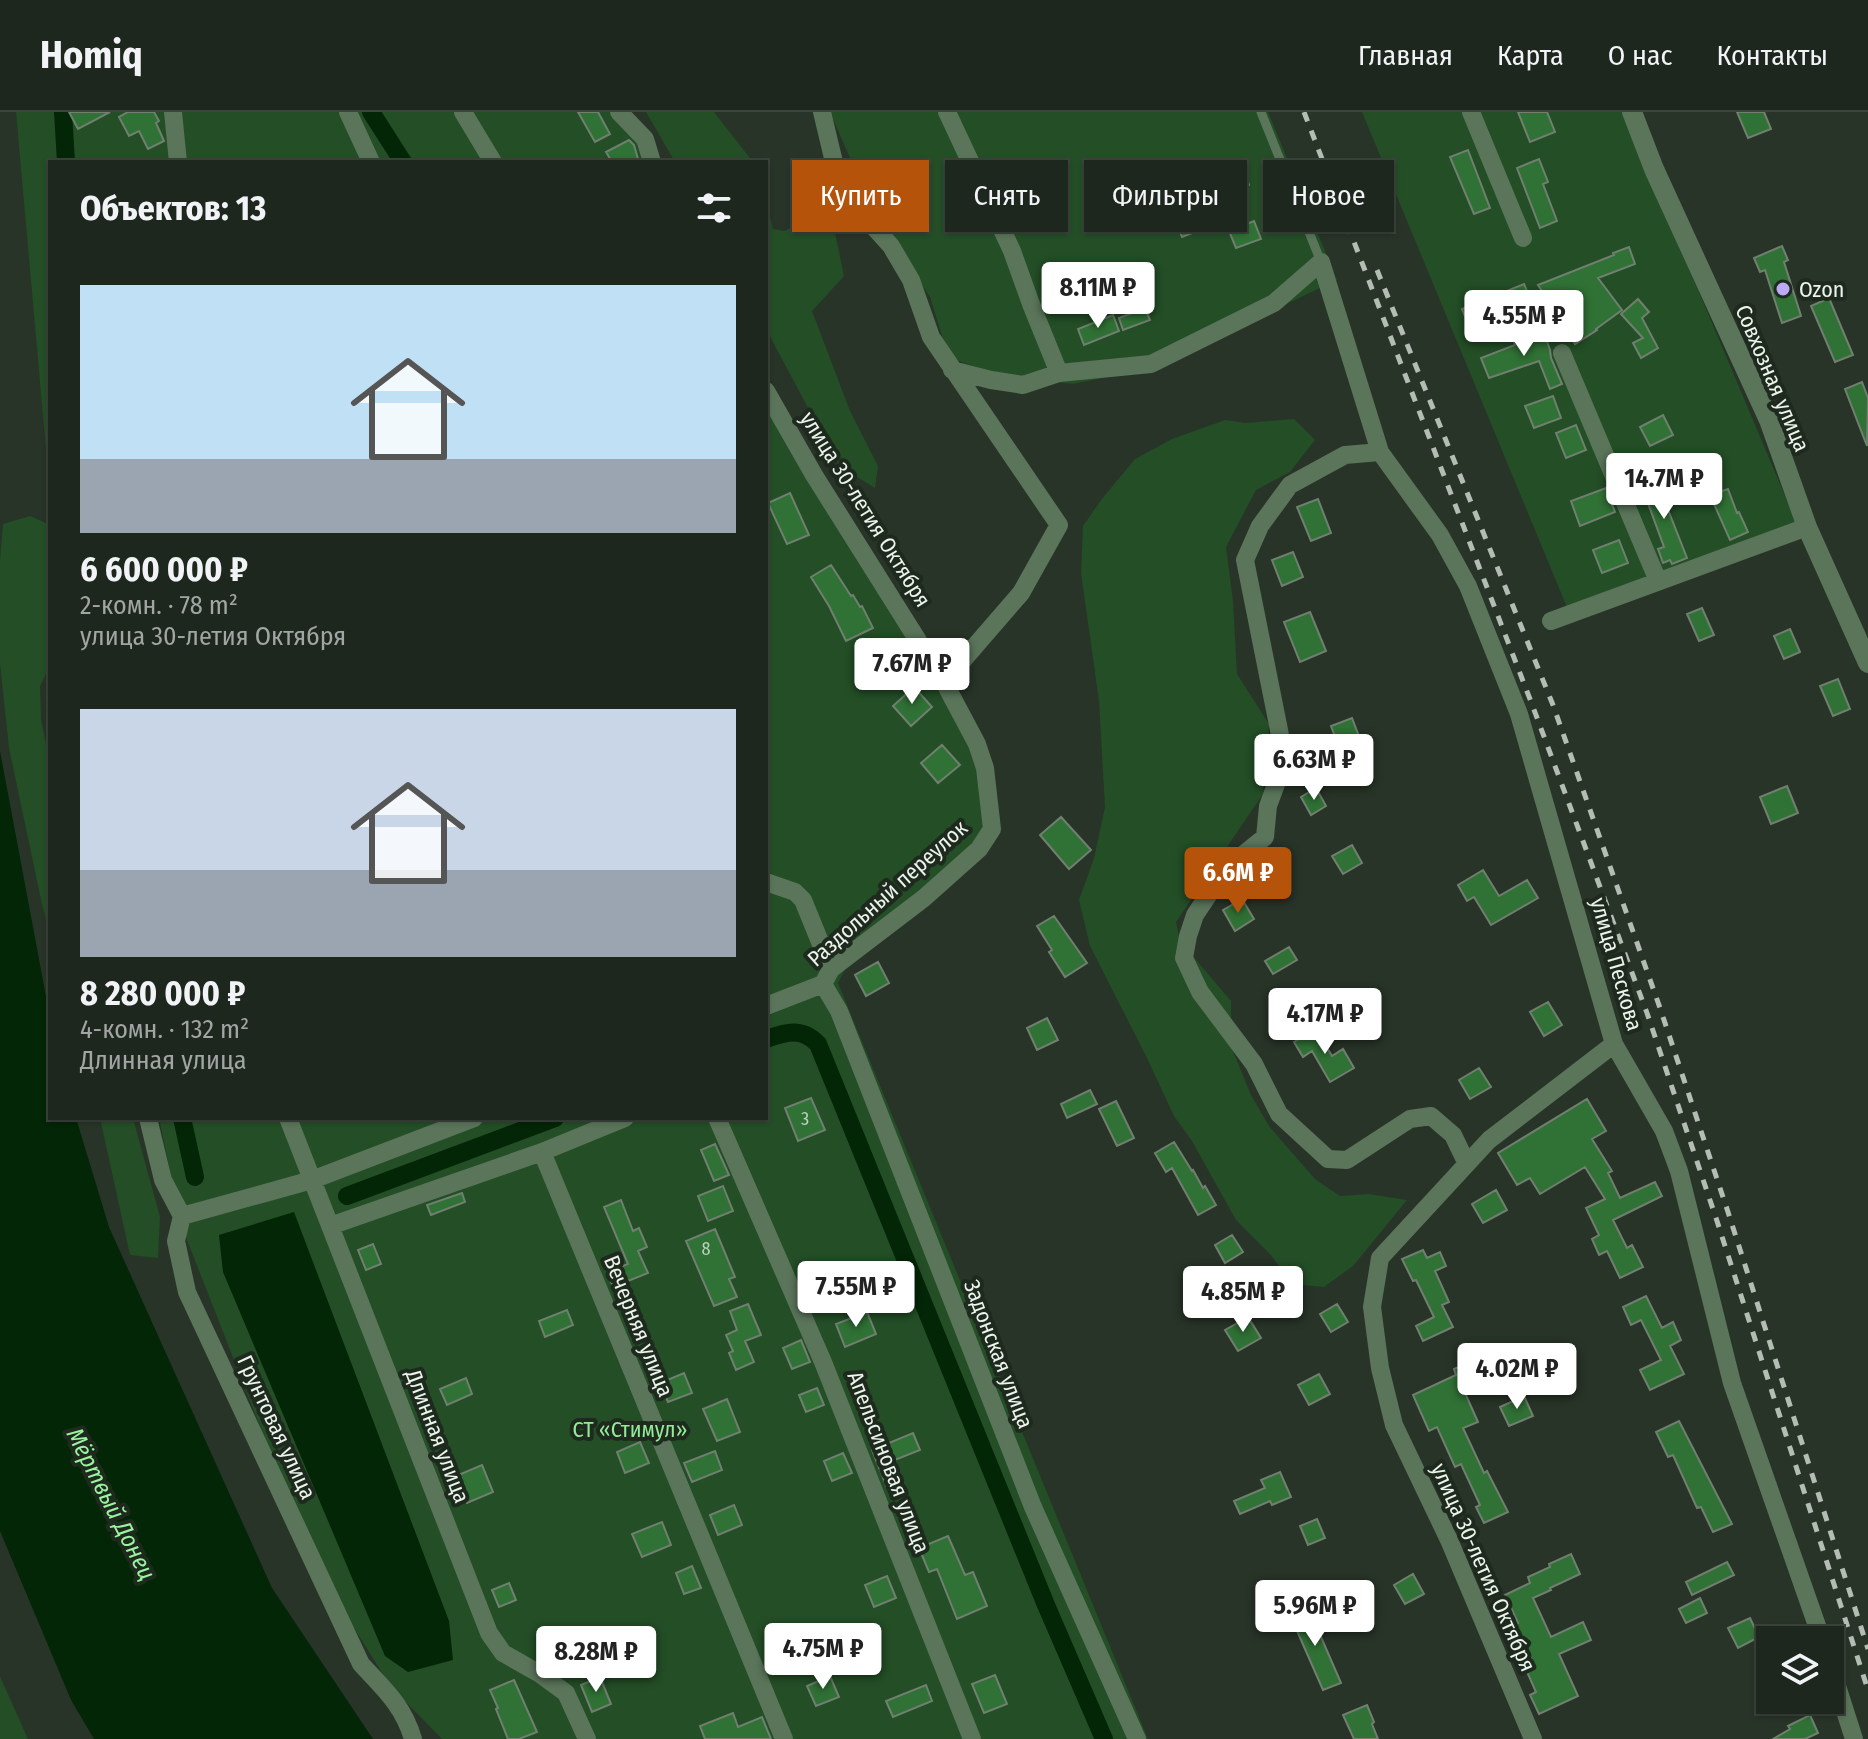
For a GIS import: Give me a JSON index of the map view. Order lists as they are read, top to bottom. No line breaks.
{"streets":{"street":["Совхозная улица","улица 30-летия Октября","Раздольный переулок","улица Пескова","Вечерняя улица","Задонская улица","Грунтовая улица","Длинная улица","Апельсиновая улица"]},"crossings":[["улица 30-летия Октября","Раздольный переулок"],["улица 30-летия Октября","улица Пескова"],["Раздольный переулок","Задонская улица"]],"water":["Мёртвый Донец"],"parks":["СТ «Стимул»"],"places":["Ozon"],"house_numbers":["3","8"],"page":{"header":"Homiq","nav":["Главная","Карта","О нас","Контакты"],"chip":["Купить","Снять","Фильтры","Новое"],"heading":"Объектов: 13","list":[{"name":"6 600 000 ₽","note":"2-комн. · 78 m² · улица 30-летия Октября"},{"name":"8 280 000 ₽","note":"4-комн. · 132 m² · Длинная улица"}],"price":["8.11M ₽","4.55M ₽","14.7M ₽","7.67M ₽","6.63M ₽","6.6M ₽","4.17M ₽","7.55M ₽","4.85M ₽","4.02M ₽","5.96M ₽","4.75M ₽","8.28M ₽"]}}
